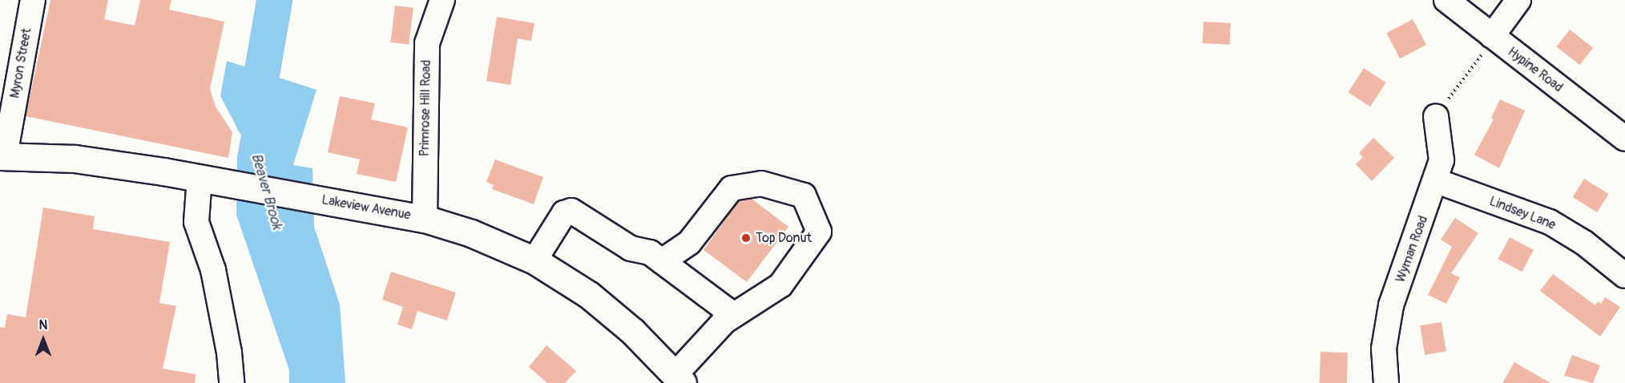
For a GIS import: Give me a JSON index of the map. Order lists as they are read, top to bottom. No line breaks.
{"streets":{"main road":["Lakeview Avenue"],"street":["Myron Street","Hypine Road","Primrose Hill Road","Lindsey Lane","Wyman Road"]},"crossings":[["Myron Street","Lakeview Avenue"],["Primrose Hill Road","Lakeview Avenue"],["Lindsey Lane","Wyman Road"]],"water":["Beaver Brook"],"places":["Top Donut"],"north":"top"}
